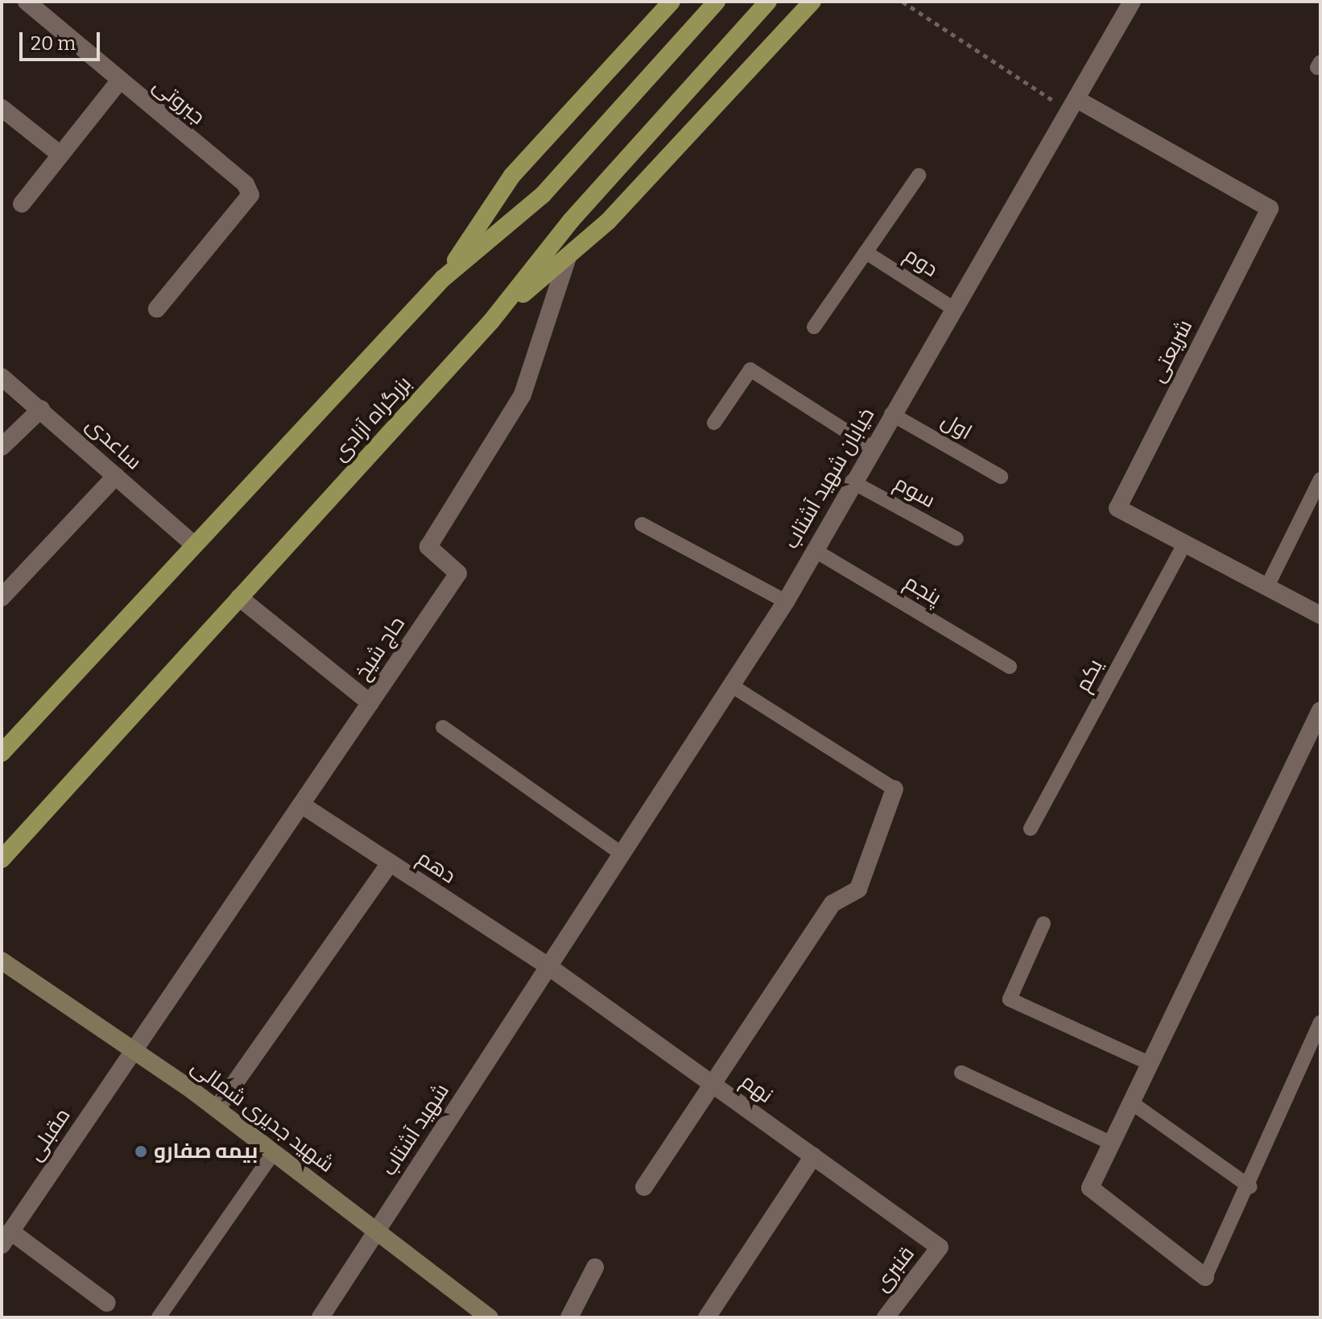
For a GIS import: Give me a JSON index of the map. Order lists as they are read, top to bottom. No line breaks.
{"streets":{"highway":["بزرگراه آزادی"],"main road":["شهید جدیری شمالی"],"street":["جبروتی","شریعتی","ساعدی","خیابان شهید آشتاب","حاج شیخ","دهم","نهم","شهید آشتاب","مقبلی","قنبری"],"lane":["دوم","اول","سوم","پنجم","یکم"]},"crossings":[["دوم","خیابان شهید آشتاب"],["شریعتی","خیابان شهید آشتاب"],["شریعتی","یکم"],["بزرگراه آزادی","ساعدی"],["اول","خیابان شهید آشتاب"],["خیابان شهید آشتاب","سوم"],["خیابان شهید آشتاب","پنجم"],["خیابان شهید آشتاب","دهم"],["خیابان شهید آشتاب","نهم"],["خیابان شهید آشتاب","شهید آشتاب"],["حاج شیخ","دهم"],["حاج شیخ","شهید جدیری شمالی"],["حاج شیخ","مقبلی"],["دهم","نهم"],["دهم","شهید آشتاب"],["نهم","شهید آشتاب"],["نهم","قنبری"],["شهید جدیری شمالی","شهید آشتاب"],["شهید جدیری شمالی","مقبلی"]],"places":["بیمه صفارو"],"scale_bar":"20 m"}
